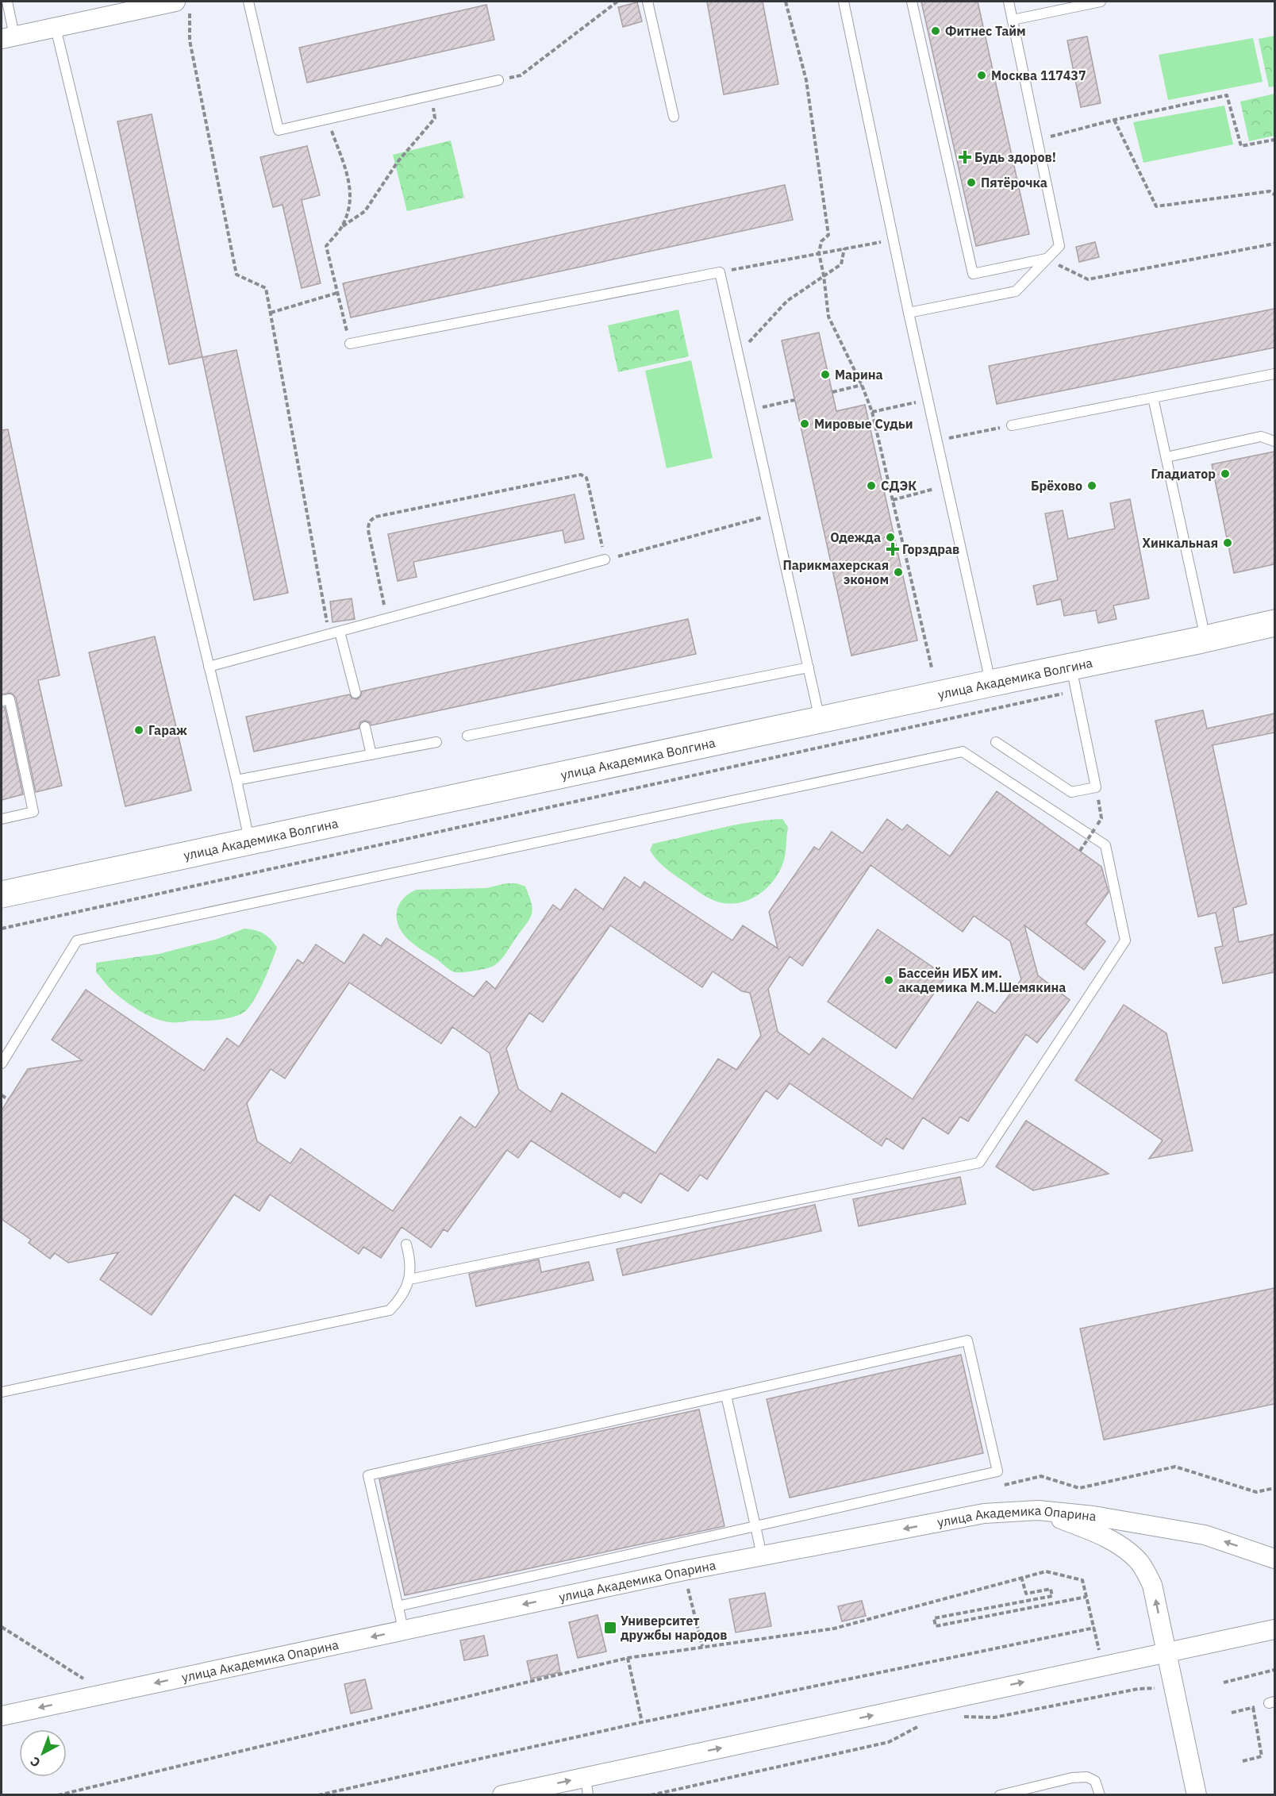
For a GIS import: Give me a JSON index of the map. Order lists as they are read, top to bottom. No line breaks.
{"streets":{"street":["улица Академика Волгина","улица Академика Опарина"]},"one_way":["улица Академика Опарина"],"places":{"other":["Фитнес Тайм","Москва 117437","Пятёрочка","Марина","Мировые Судьи","Гладиатор","СДЭК","Брёхово","Одежда","Хинкальная","Парикмахерская эконом","Гараж","Бассейн ИБХ им. академика М.М.Шемякина"],"health":["Будь здоров!","Горздрав"],"transit":["Университет дружбы народов"]},"north":"bottom left"}
